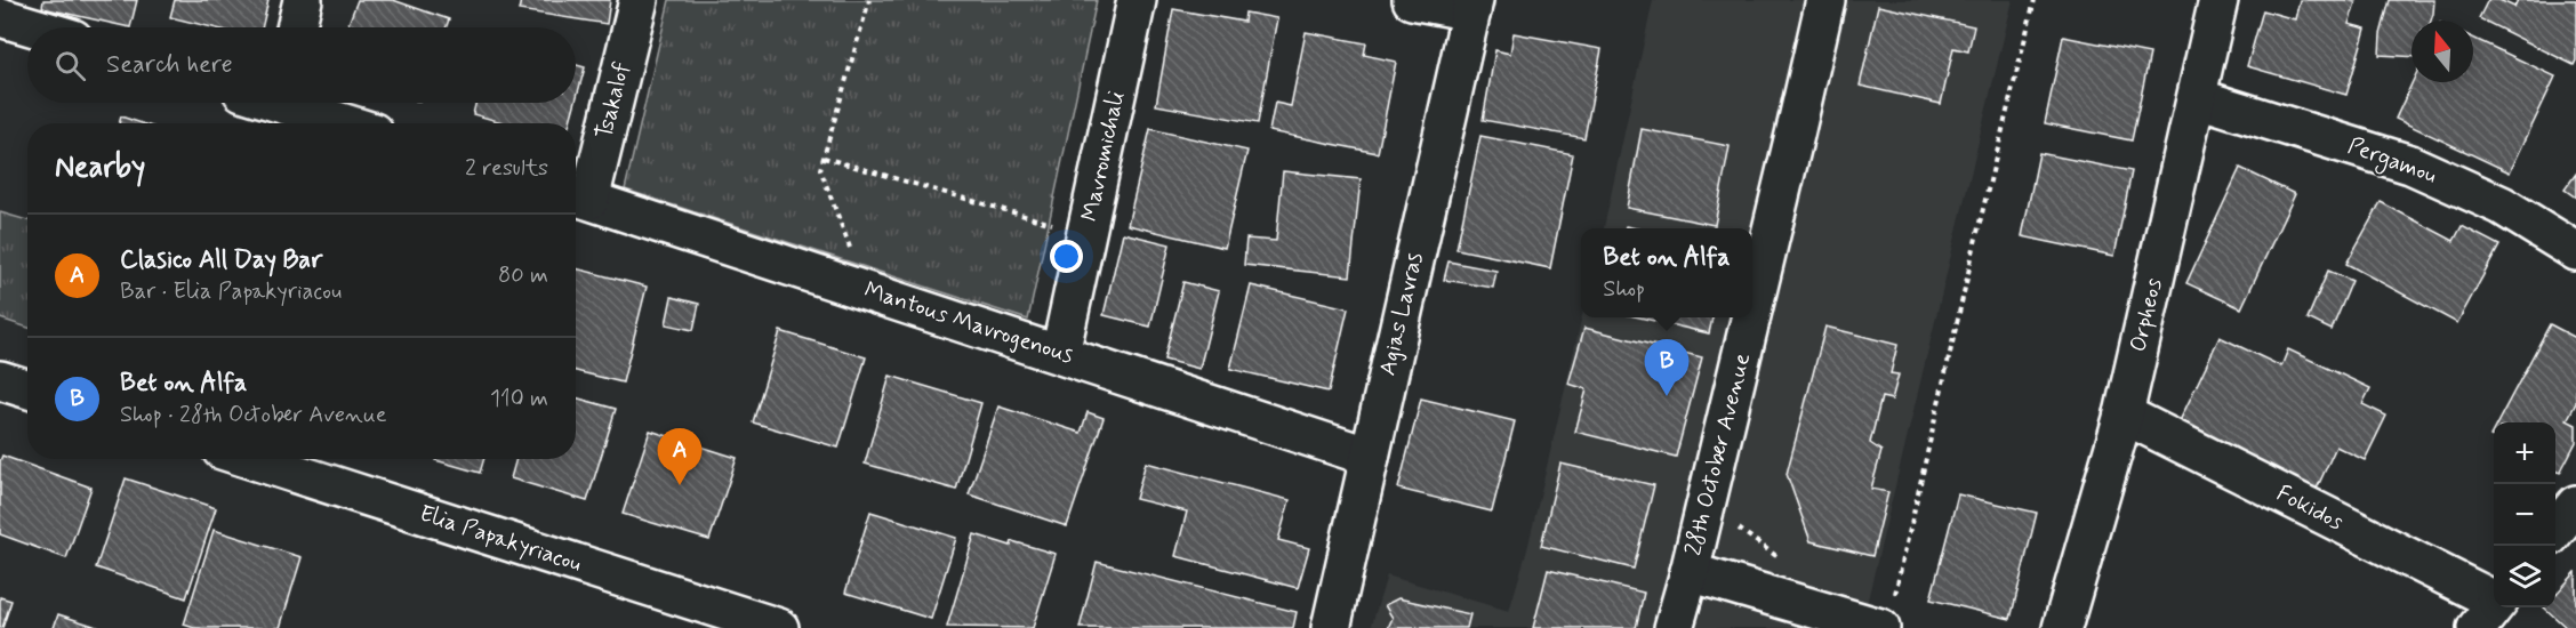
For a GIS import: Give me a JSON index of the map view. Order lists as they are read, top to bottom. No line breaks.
{"streets":{"street":["Tsakalof","Mavromichali","Pergamou","Agias Lavras","Orpheos","Mantous Mavrogenous","28th October Avenue","Fokidos","Elia Papakyriacou"]},"crossings":[["Tsakalof","Mantous Mavrogenous"],["Mavromichali","Mantous Mavrogenous"],["Pergamou","Orpheos"],["Agias Lavras","Mantous Mavrogenous"],["Orpheos","Fokidos"]],"north":"top","page":{"search":"Search here","heading":["Nearby","2 results"],"list":[{"mark":"A","name":"Clasico All Day Bar","note":"Bar · Elia Papakyriacou","value":"80 m"},{"mark":"B","name":"Bet on Alfa","note":"Shop · 28th October Avenue","value":"110 m"}],"popup":["Bet on Alfa","Shop"],"pins":["B","A"],"map_buttons":["+","−"]}}
